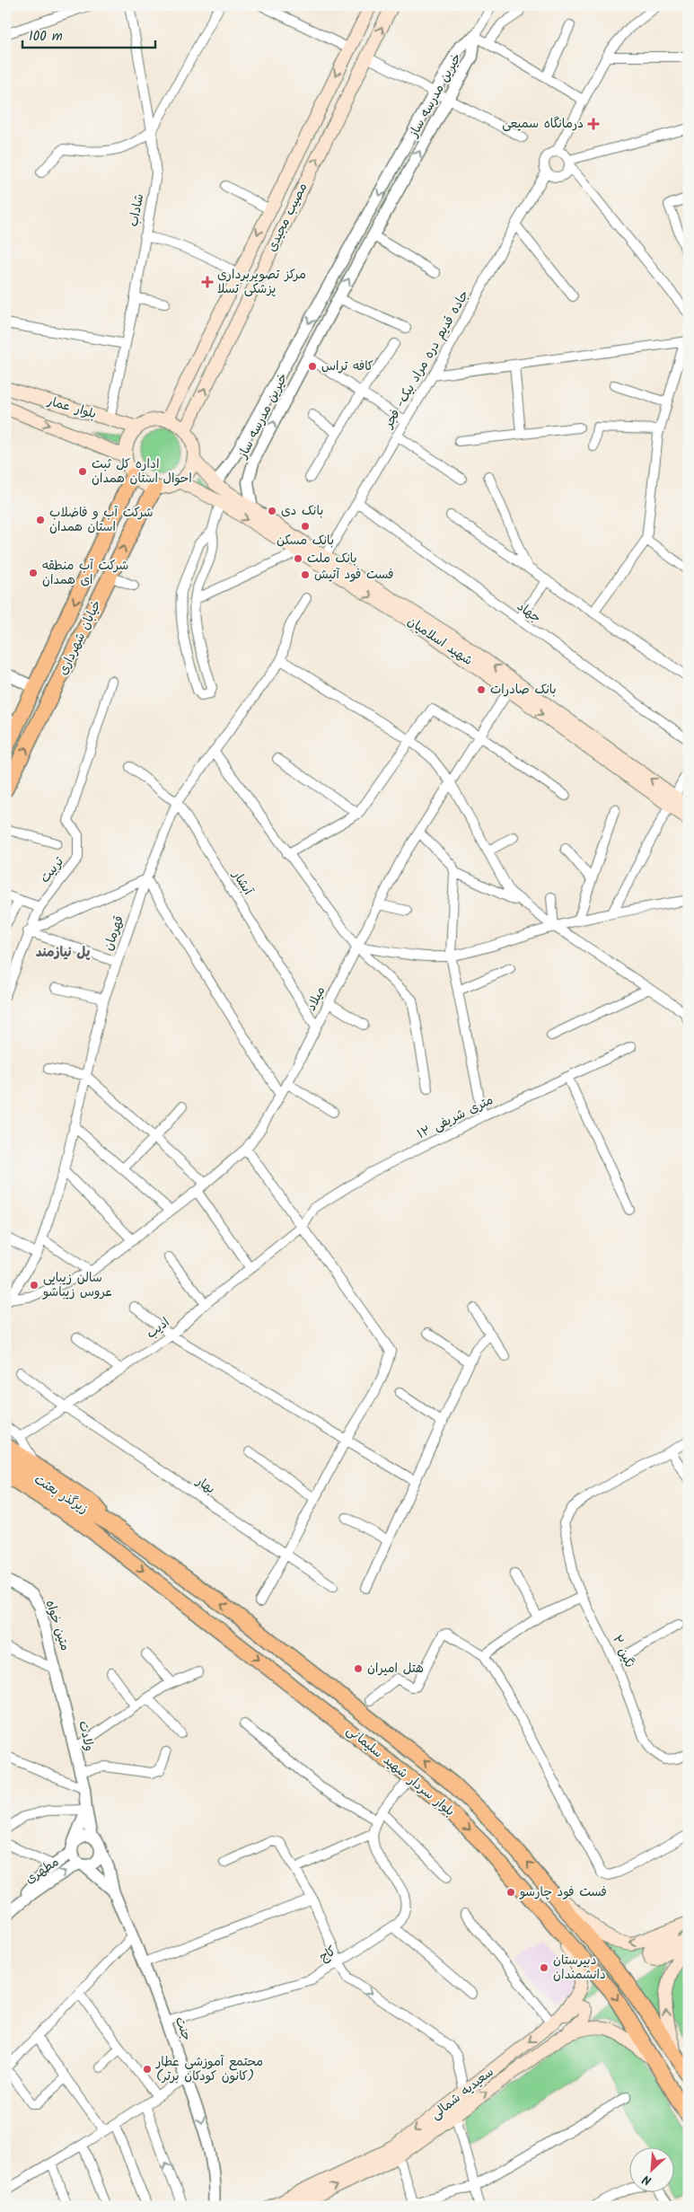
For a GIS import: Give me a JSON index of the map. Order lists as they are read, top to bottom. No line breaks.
{"streets":{"main road":["مصیب مجیدی","بلوار عمار","خیابان شهرداری","شهید اسلامیان","زیرگذر بعثت","بلوار سردار شهید سلیمانی","سعیدیه شمالی"],"street":["خیرین مدرسه ساز","شاداب","جاده قدیم دره مراد بیک- فجر","جهاد","تربیت","آبشار","قهرمان","میلاد","۱۲ متری شریفی","ادیب","بهار","متین خواه","نگین ۲","ولادت","مطهری","کاج","جنت"]},"crossings":[["خیرین مدرسه ساز","شهید اسلامیان"],["شاداب","بلوار عمار"],["مصیب مجیدی","بلوار عمار"],["مصیب مجیدی","خیابان شهرداری"],["مصیب مجیدی","شهید اسلامیان"],["جاده قدیم دره مراد بیک- فجر","جهاد"],["جاده قدیم دره مراد بیک- فجر","شهید اسلامیان"],["بلوار عمار","خیابان شهرداری"],["بلوار عمار","شهید اسلامیان"],["خیابان شهرداری","شهید اسلامیان"],["شهید اسلامیان","میلاد"],["آبشار","قهرمان"],["آبشار","میلاد"],["قهرمان","میلاد"],["۱۲ متری شریفی","ادیب"],["ادیب","بهار"],["زیرگذر بعثت","بلوار سردار شهید سلیمانی"],["متین خواه","ولادت"],["ولادت","مطهری"],["ولادت","جنت"],["بلوار سردار شهید سلیمانی","سعیدیه شمالی"],["مطهری","جنت"],["کاج","جنت"]],"districts":["پل نیازمند"],"places":{"health":["درمانگاه سمیعی","مرکز تصویربرداری پزشکی تسلا"],"other":["کافه تراس","اداره کل ثبت احوال استان همدان","بانک دی","شرکت آب و فاضلاب استان همدان","بانک مسکن","بانک ملت","شرکت آب منطقه ای همدان","فست فود آتیش","بانک صادرات","سالن زیبایی عروس زیباشو","هتل امیران","فست فود چارسو","دبیرستان دانشمندان","مجتمع آموزشی عطار (کانون کودکان برتر)"]},"scale_bar":"100 m","north":"bottom left"}
